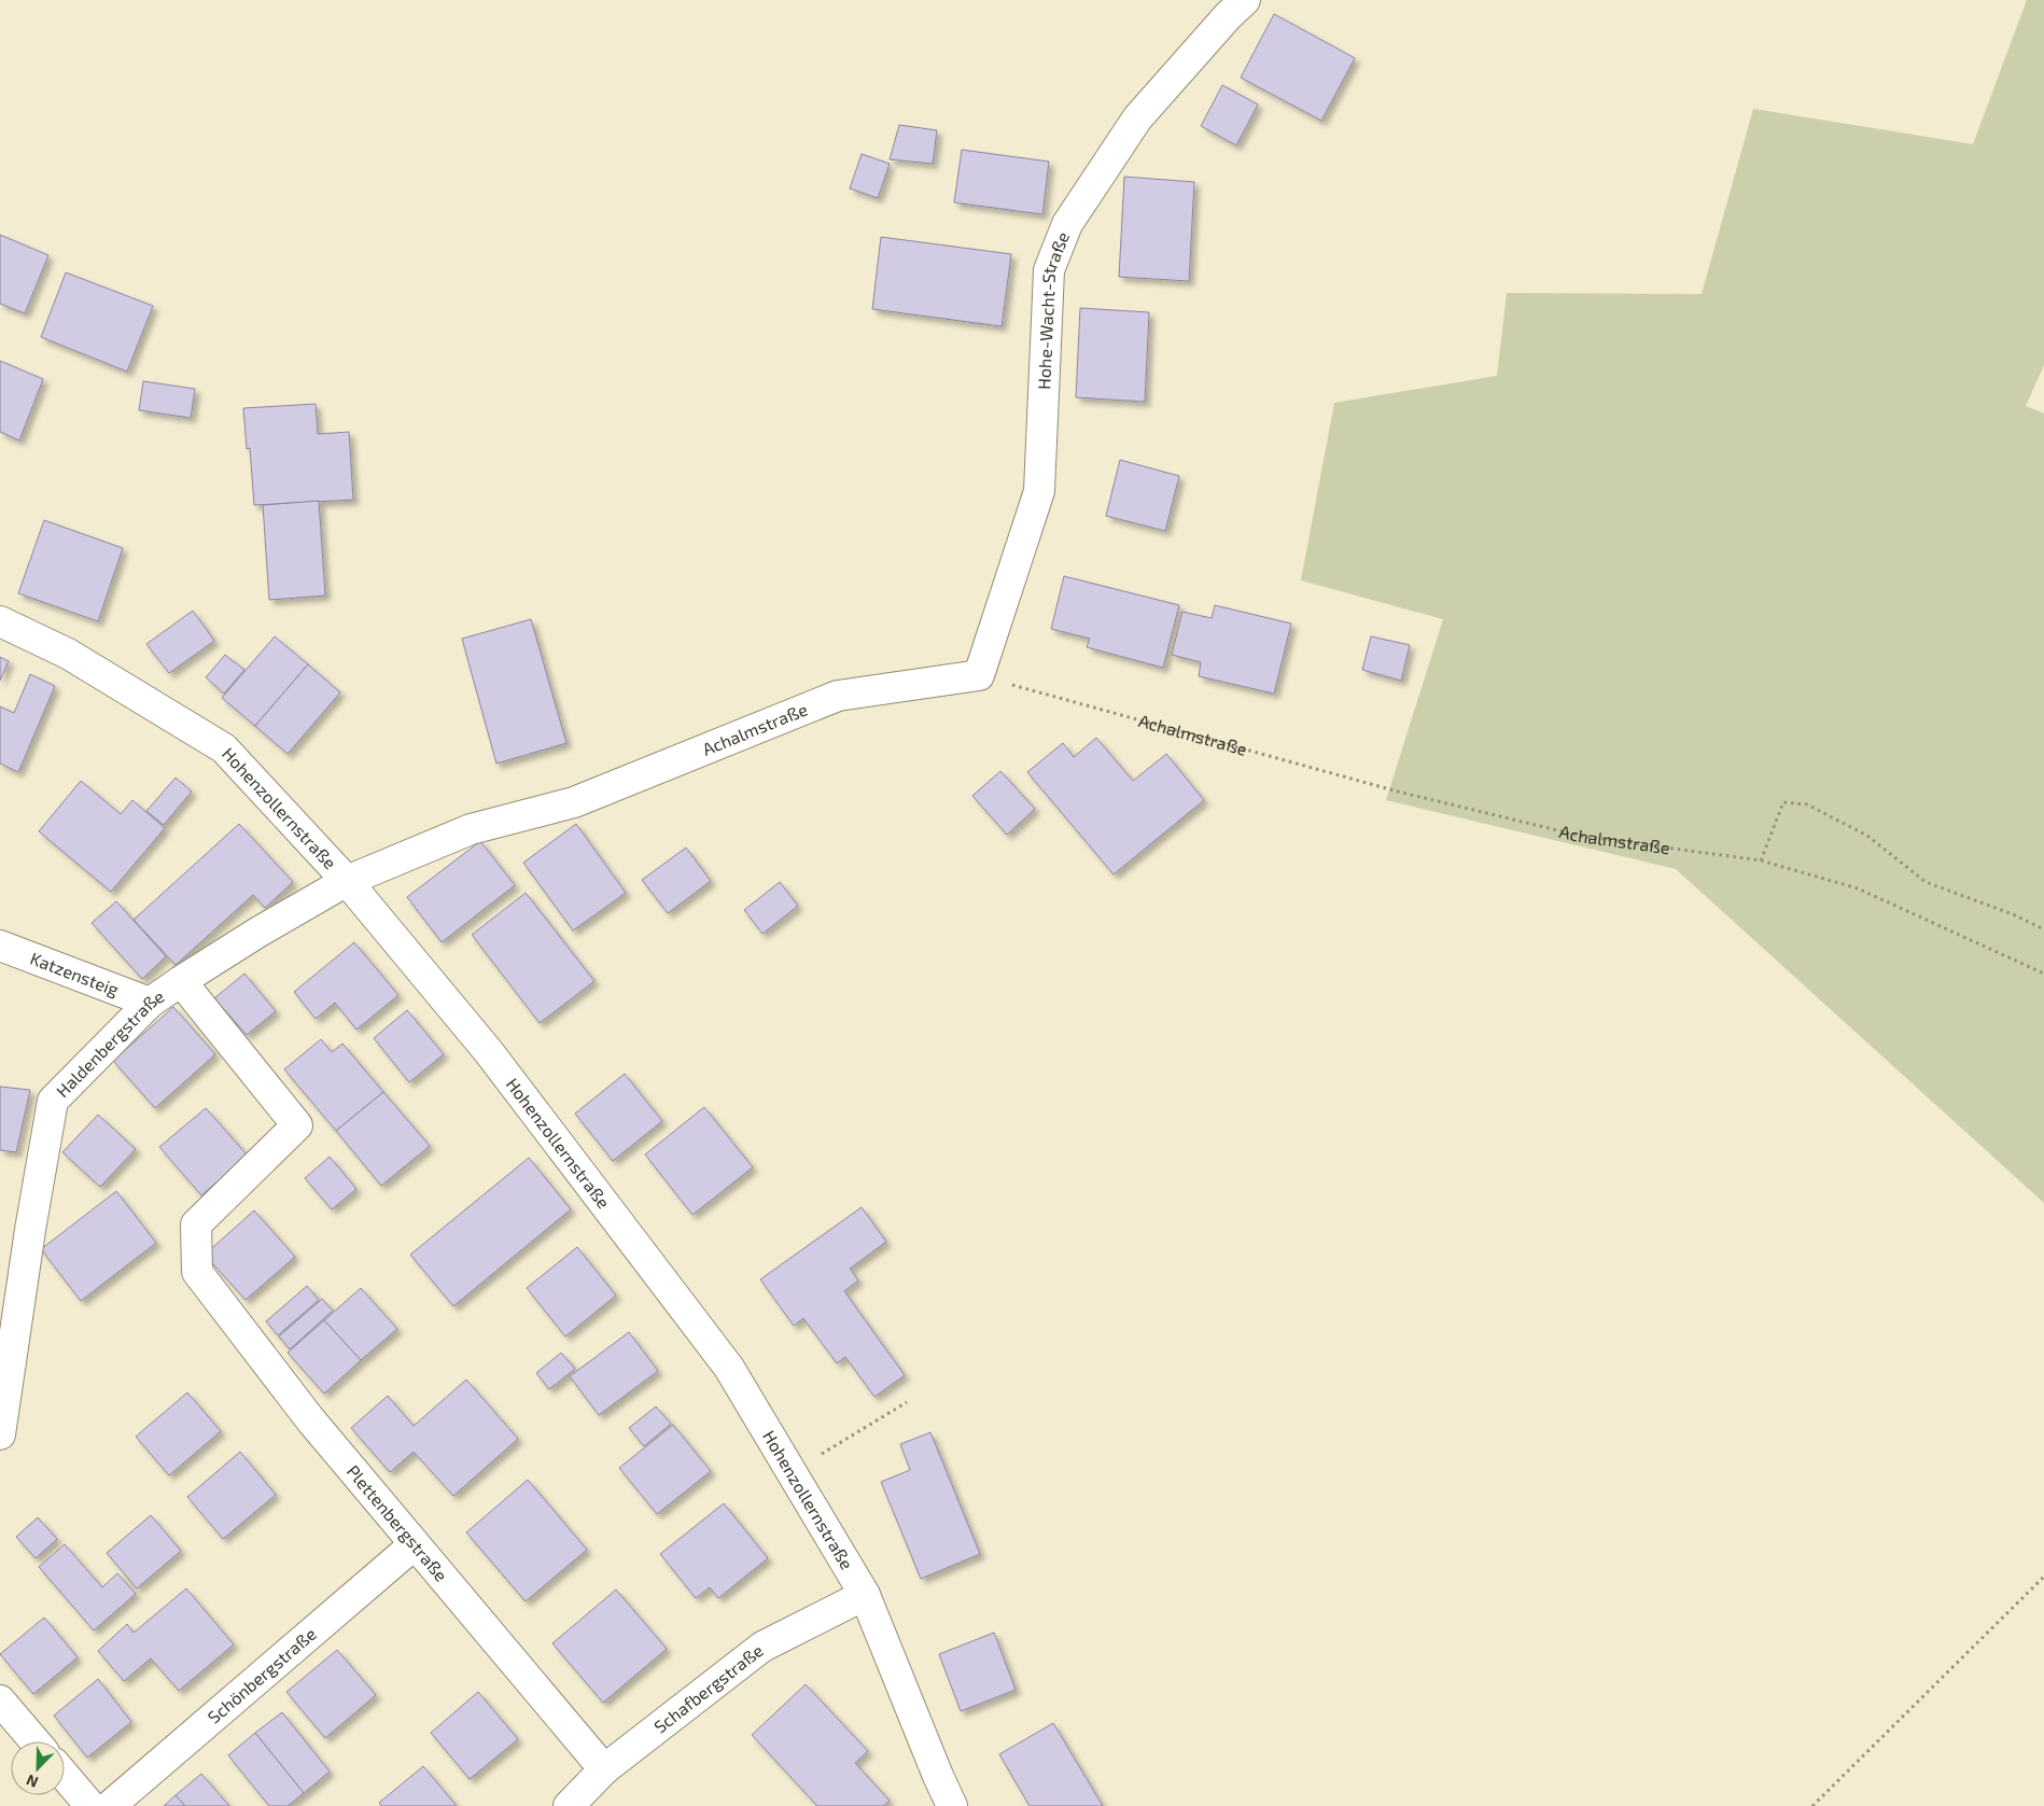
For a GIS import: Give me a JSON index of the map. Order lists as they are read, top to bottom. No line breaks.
{"streets":{"street":["Hohe-Wacht-Straße","Achalmstraße","Hohenzollernstraße","Katzensteig","Haldenbergstraße","Plettenbergstraße","Schönbergstraße","Schafbergstraße"]},"crossings":[["Hohe-Wacht-Straße","Achalmstraße"],["Achalmstraße","Hohenzollernstraße"],["Achalmstraße","Haldenbergstraße"],["Hohenzollernstraße","Haldenbergstraße"],["Hohenzollernstraße","Schafbergstraße"],["Katzensteig","Haldenbergstraße"],["Haldenbergstraße","Plettenbergstraße"],["Plettenbergstraße","Schönbergstraße"],["Plettenbergstraße","Schafbergstraße"]],"north":"bottom left"}
